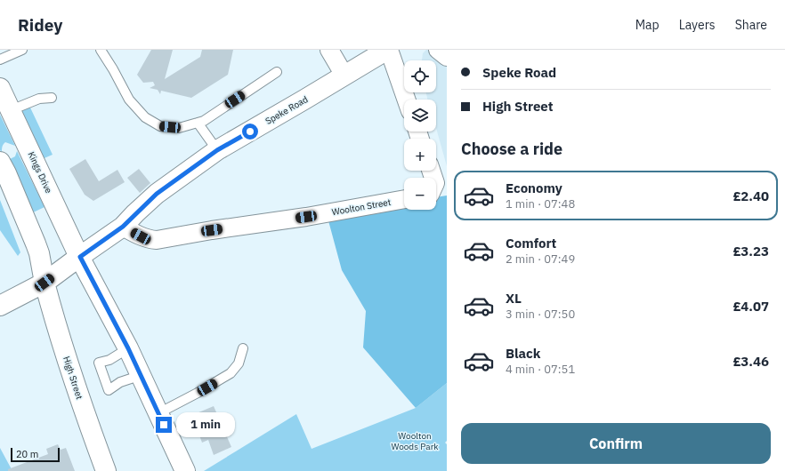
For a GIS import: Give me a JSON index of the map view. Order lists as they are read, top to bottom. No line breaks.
{"streets":{"street":["Speke Road","Kings Drive","Woolton Street","High Street"]},"crossings":[["Speke Road","Woolton Street"]],"parks":["Woolton Woods Park"],"scale_bar":"20 m","page":{"header":"Ridey","nav":["Map","Layers","Share"],"banner":["Speke Road","High Street"],"map_buttons":["+","−"],"heading":"Choose a ride","list":[{"name":"Economy","note":"1 min · 07:48","value":"£2.40"},{"name":"Comfort","note":"2 min · 07:49","value":"£3.23"},{"name":"XL","note":"3 min · 07:50","value":"£4.07"},{"name":"Black","note":"4 min · 07:51","value":"£3.46"}],"bubble":"1 min","buttons":"Confirm","scale":"20 m"}}
